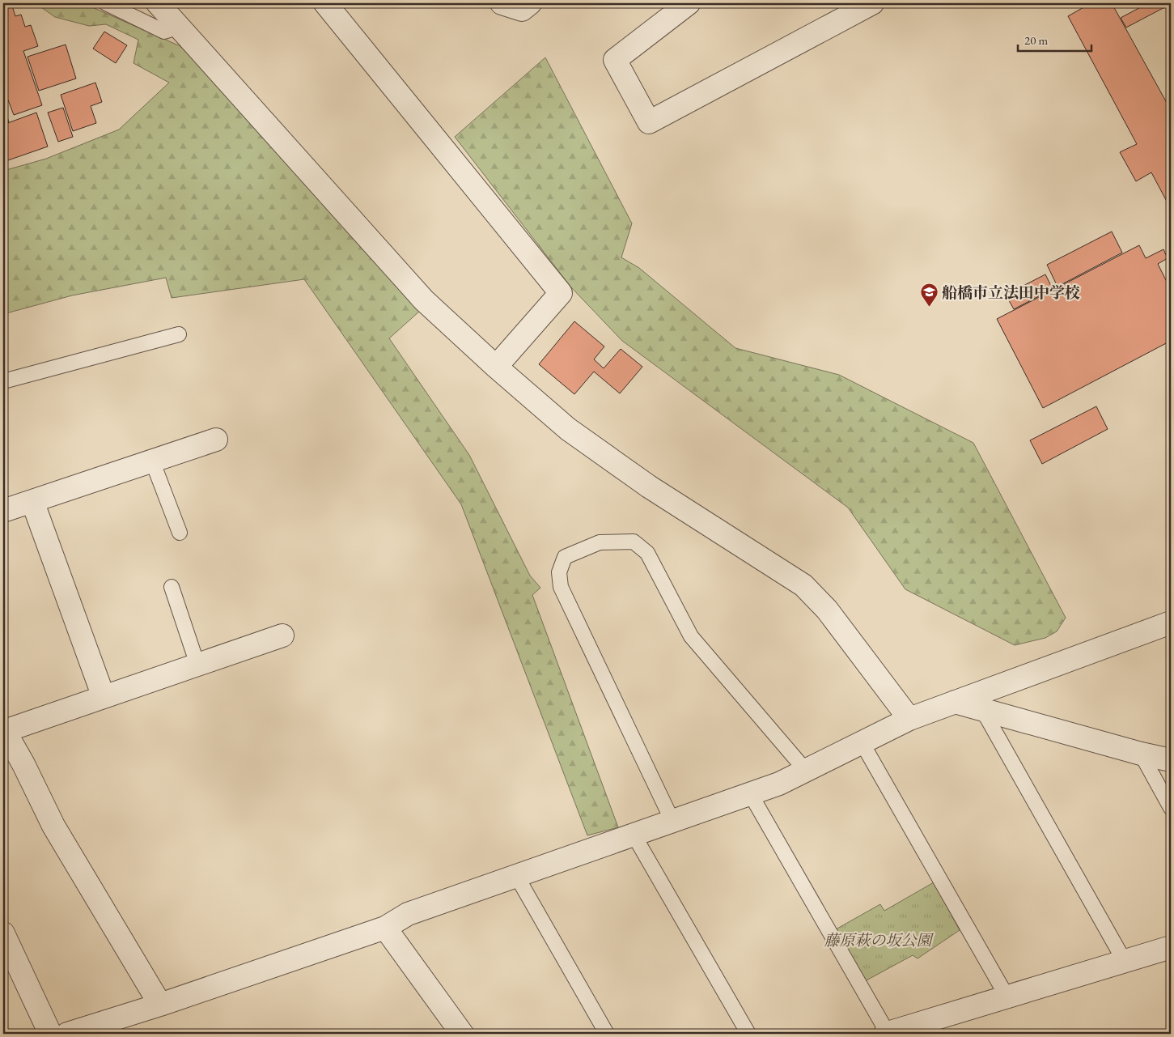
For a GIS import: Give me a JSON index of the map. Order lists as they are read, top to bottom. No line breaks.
{"parks":["藤原萩の坂公園"],"places":{"school or university":["船橋市立法田中学校"]},"scale_bar":"20 m"}
